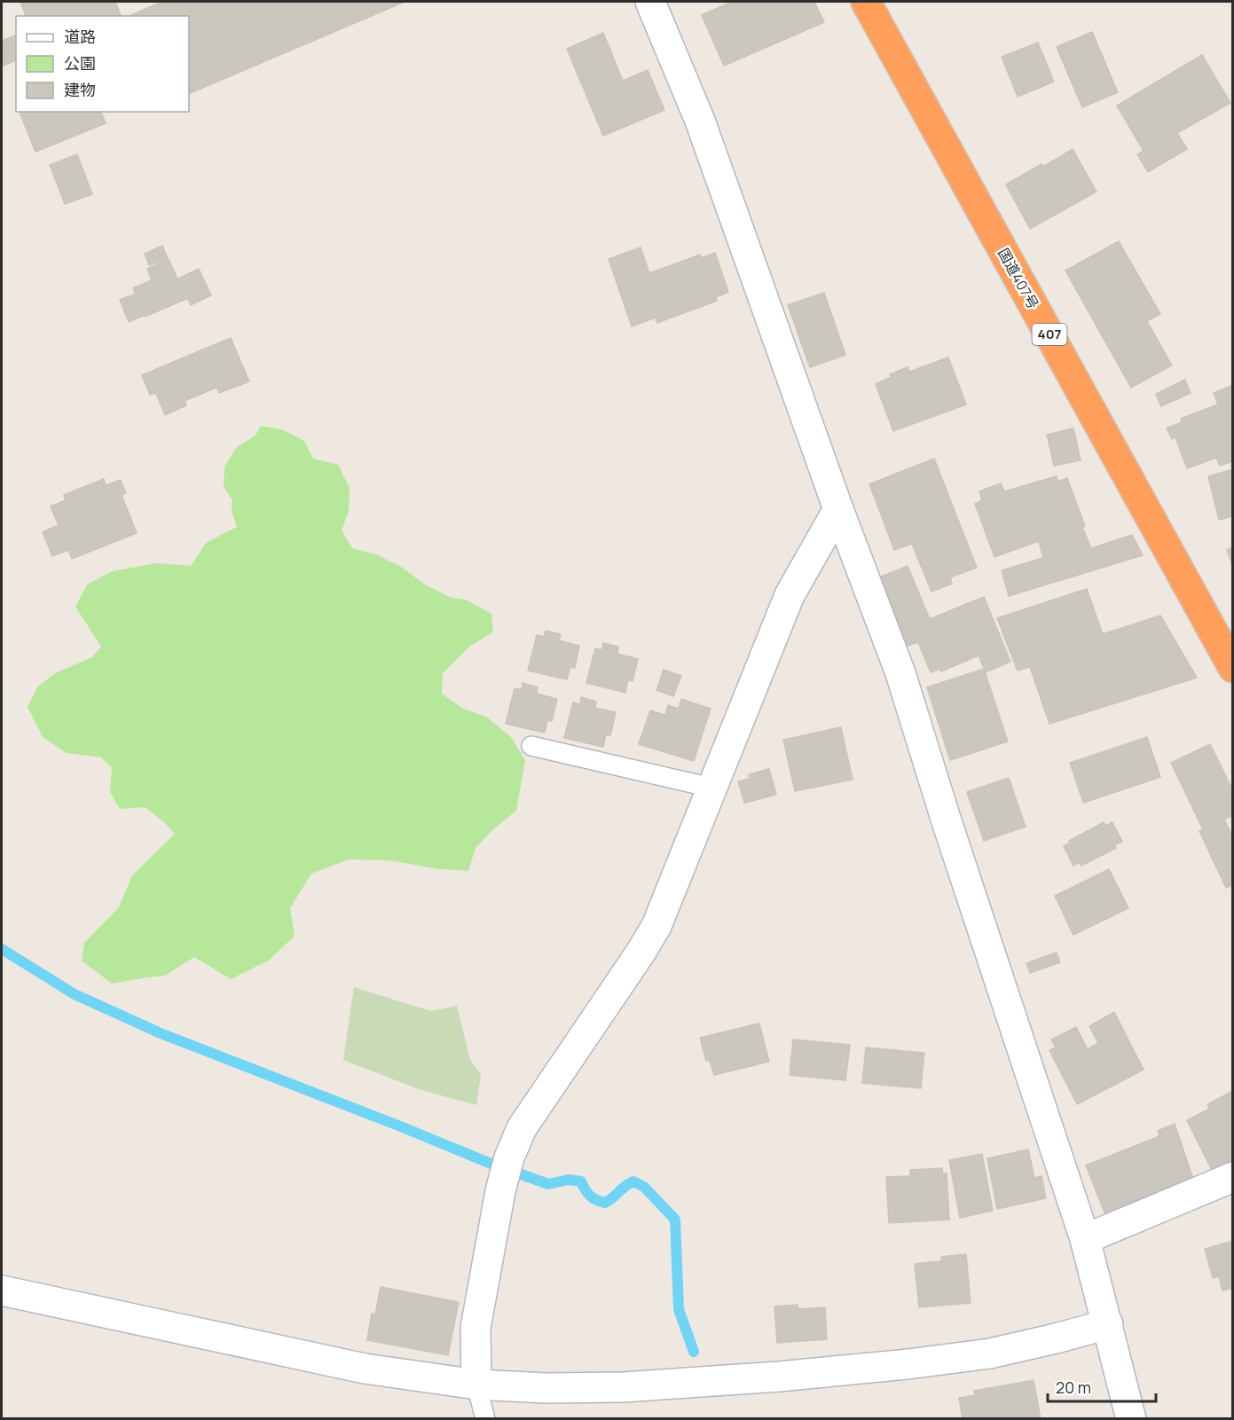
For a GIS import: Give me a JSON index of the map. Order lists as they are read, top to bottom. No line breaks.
{"streets":{"highway":["国道407号","407"]},"legend":["道路","公園","建物"],"scale_bar":"20 m"}
